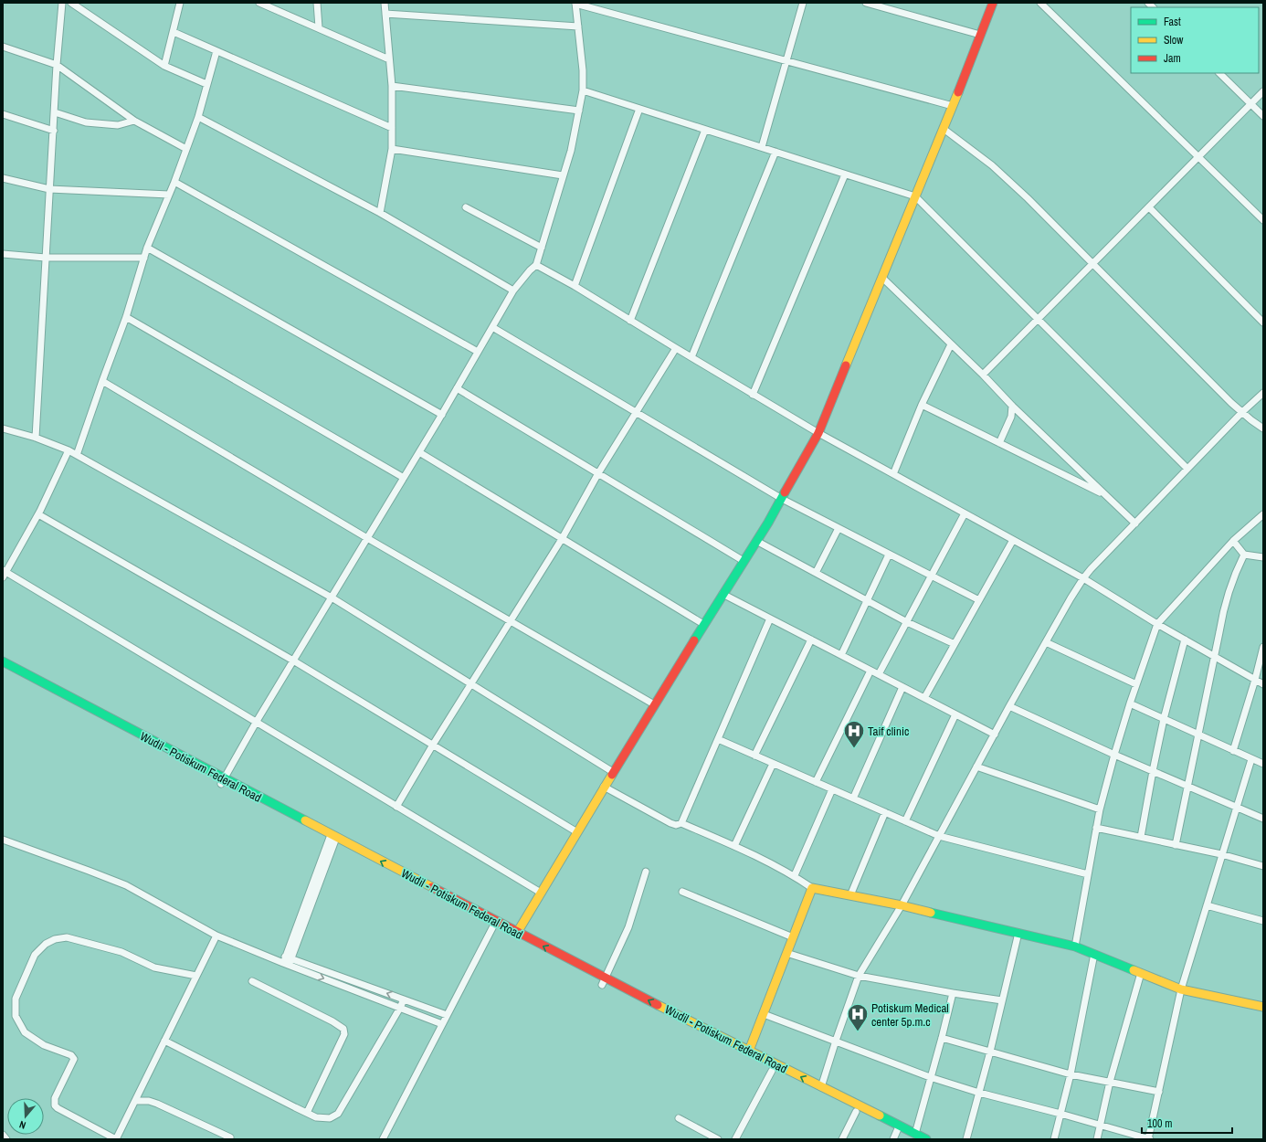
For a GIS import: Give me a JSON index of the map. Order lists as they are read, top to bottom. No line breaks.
{"streets":{"main road":["Wudil - Potiskum Federal Road"]},"places":{"hospital":["Taif clinic","Potiskum Medical center 5p.m.c"]},"legend":["Fast","Slow","Jam"],"scale_bar":"100 m","north":"bottom"}
